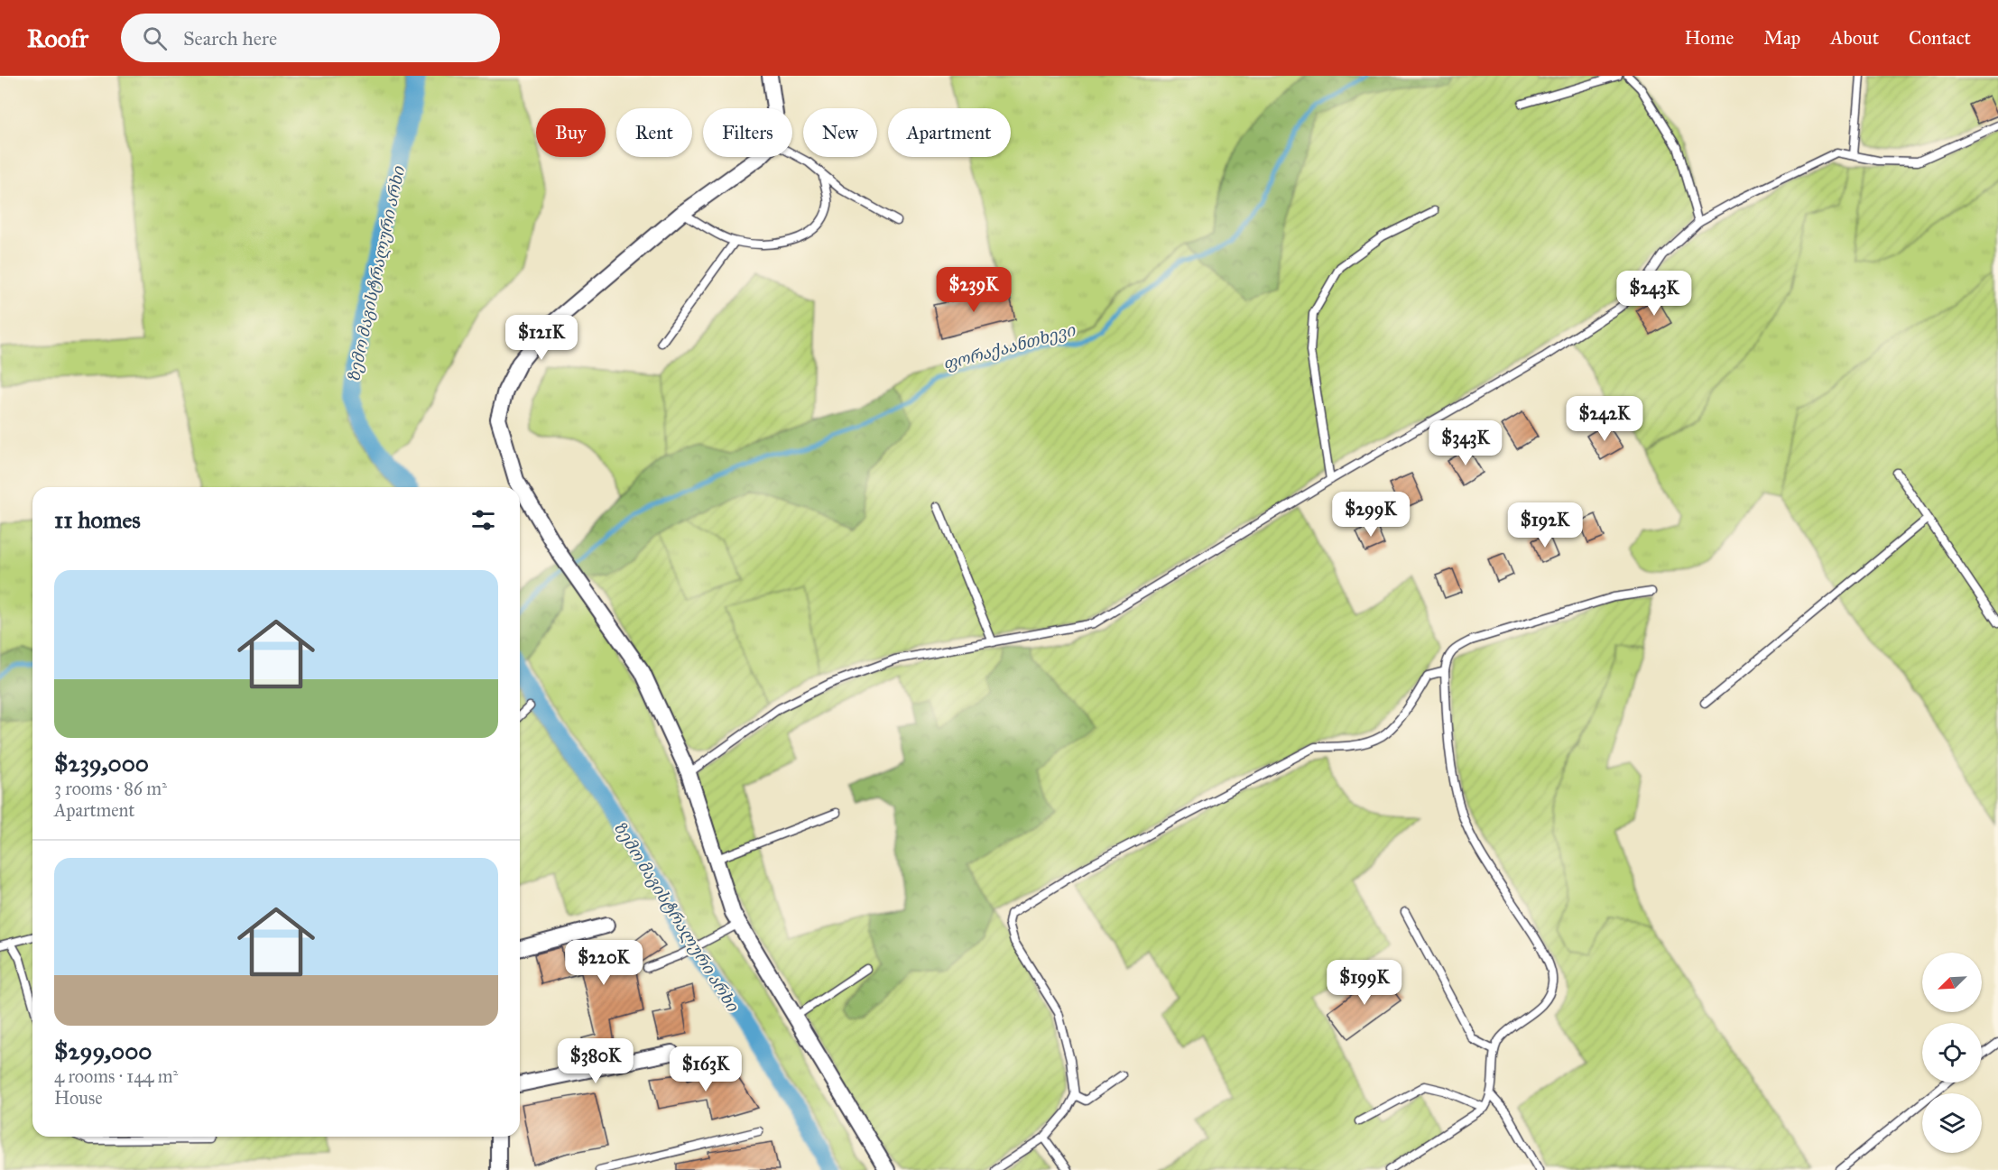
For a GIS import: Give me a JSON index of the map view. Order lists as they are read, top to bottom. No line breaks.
{"water":["ზემო მაგისტრალური არხი","ფორაქაანთხევი"],"north":"bottom left","page":{"header":"Roofr","search":"Search here","nav":["Home","Map","About","Contact"],"chip":["Buy","Rent","Filters","New","Apartment"],"price":["$239K","$243K","$121K","$242K","$343K","$299K","$192K","$220K","$199K","$380K","$163K"],"heading":"11 homes","list":[{"name":"$239,000","note":"3 rooms · 86 m² · Apartment"},{"name":"$299,000","note":"4 rooms · 144 m² · House"}]}}
